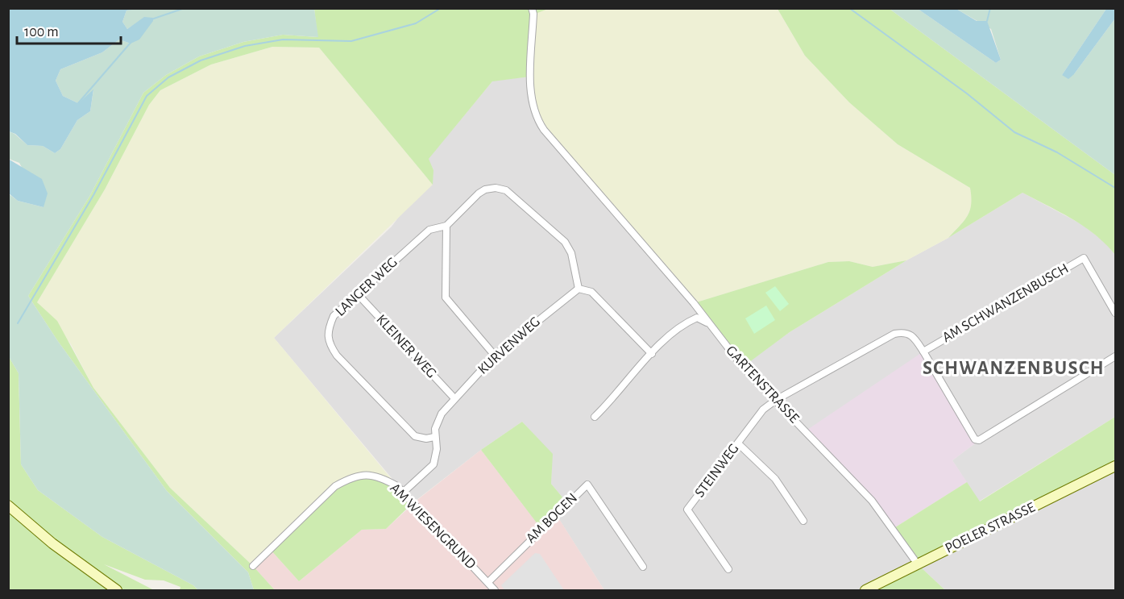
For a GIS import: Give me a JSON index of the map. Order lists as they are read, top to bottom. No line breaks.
{"streets":{"main road":["POELER STRASSE"],"street":["LANGER WEG","AM SCHWANZENBUSCH","KURVENWEG","KLEINER WEG","GARTENSTRASSE","STEINWEG","AM BOGEN","AM WIESENGRUND"]},"crossings":[["LANGER WEG","KURVENWEG"],["LANGER WEG","KLEINER WEG"],["KURVENWEG","KLEINER WEG"],["KURVENWEG","AM WIESENGRUND"],["GARTENSTRASSE","STEINWEG"],["GARTENSTRASSE","POELER STRASSE"],["AM BOGEN","AM WIESENGRUND"]],"districts":["SCHWANZENBUSCH"],"scale_bar":"100 m"}
